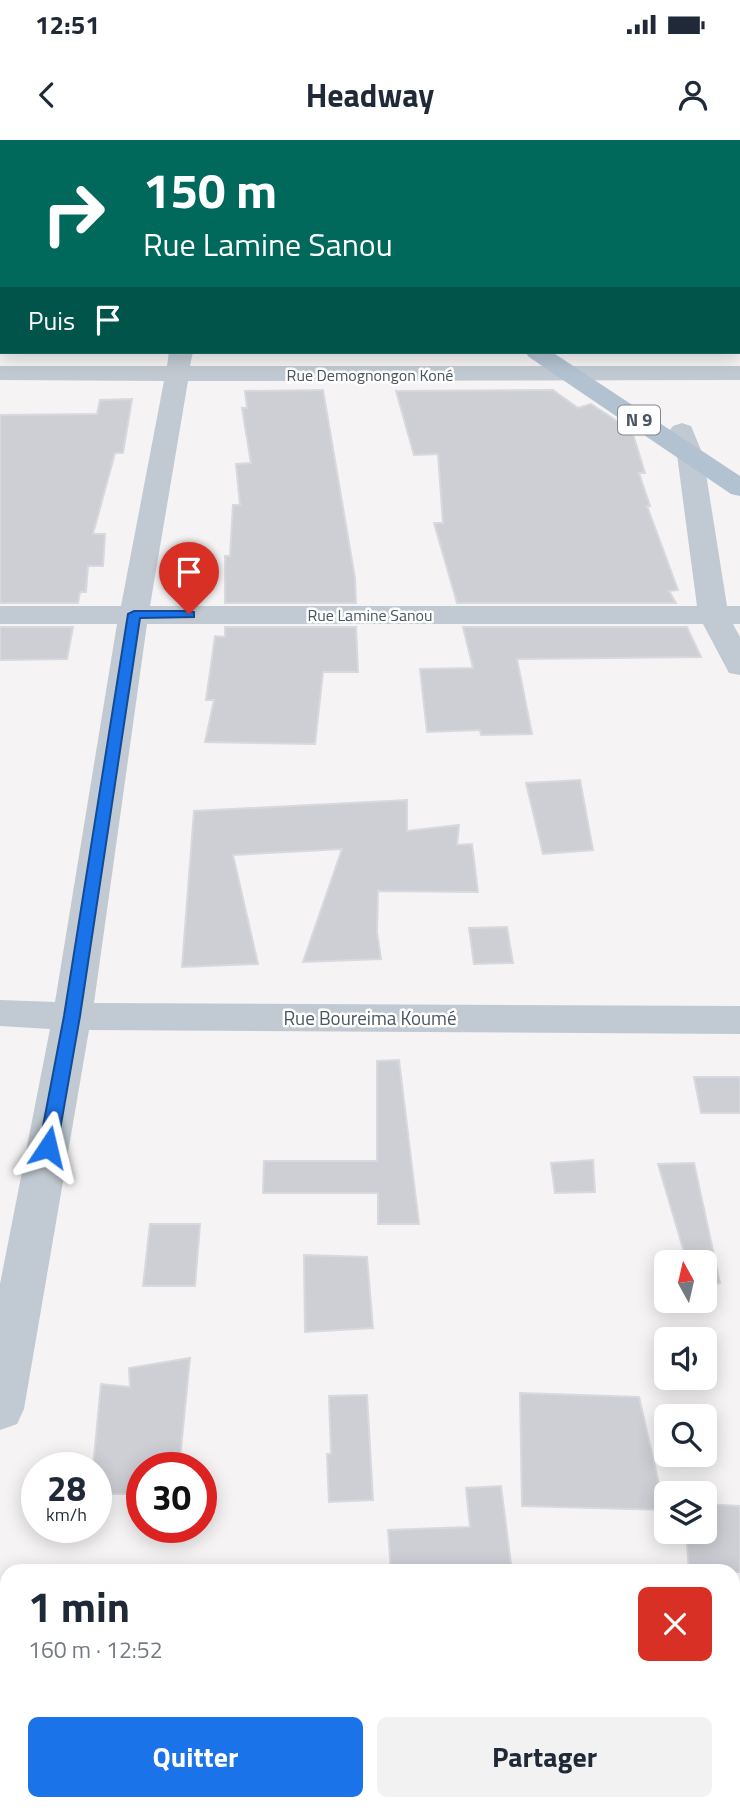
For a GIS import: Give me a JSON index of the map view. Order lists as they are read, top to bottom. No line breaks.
{"streets":{"main road":["N 9"],"street":["Rue Demognongon Koné","Rue Lamine Sanou","Rue Boureima Koumé"]},"crossings":[["Rue Demognongon Koné","N 9"]],"north":"top","page":{"status":"12:51","header":"Headway","turn":["150 m","Rue Lamine Sanou"],"then":"Puis","speed":"28 km/h","limit":"30","heading":["1 min","160 m · 12:52"],"buttons":["Quitter","Partager"]}}
